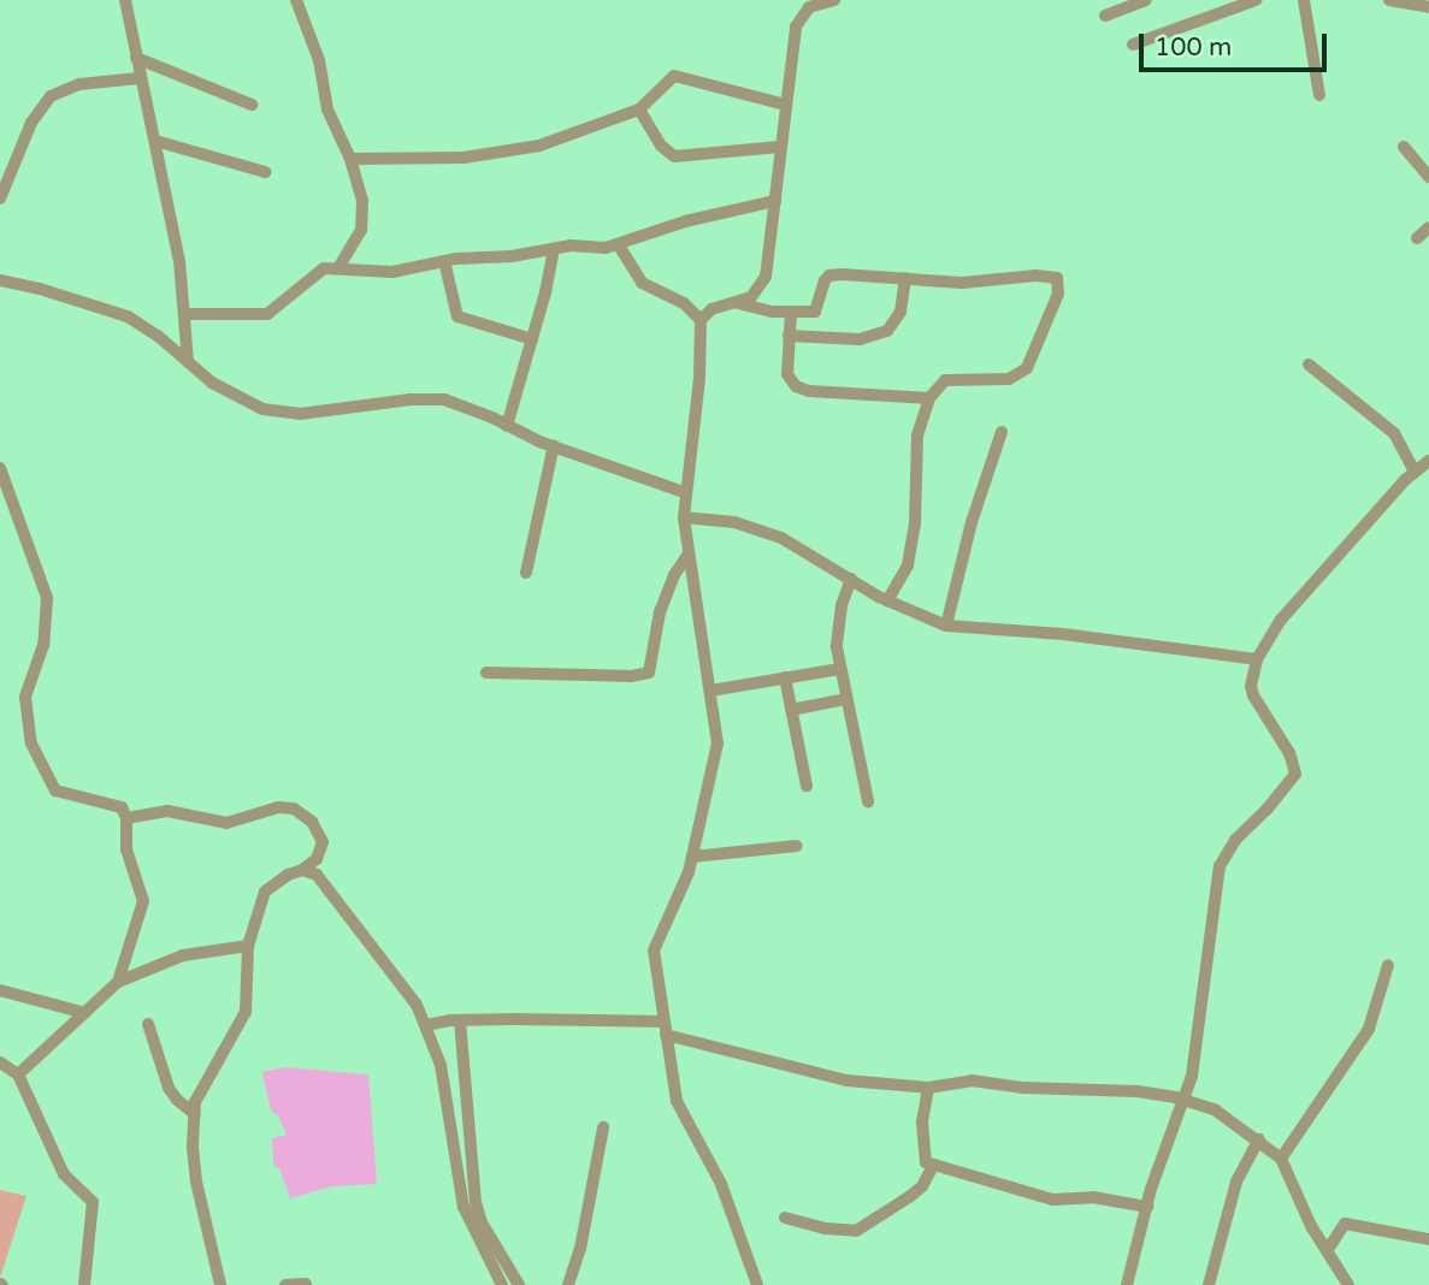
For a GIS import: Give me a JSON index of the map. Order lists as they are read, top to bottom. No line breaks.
{"scale_bar":"100 m"}
